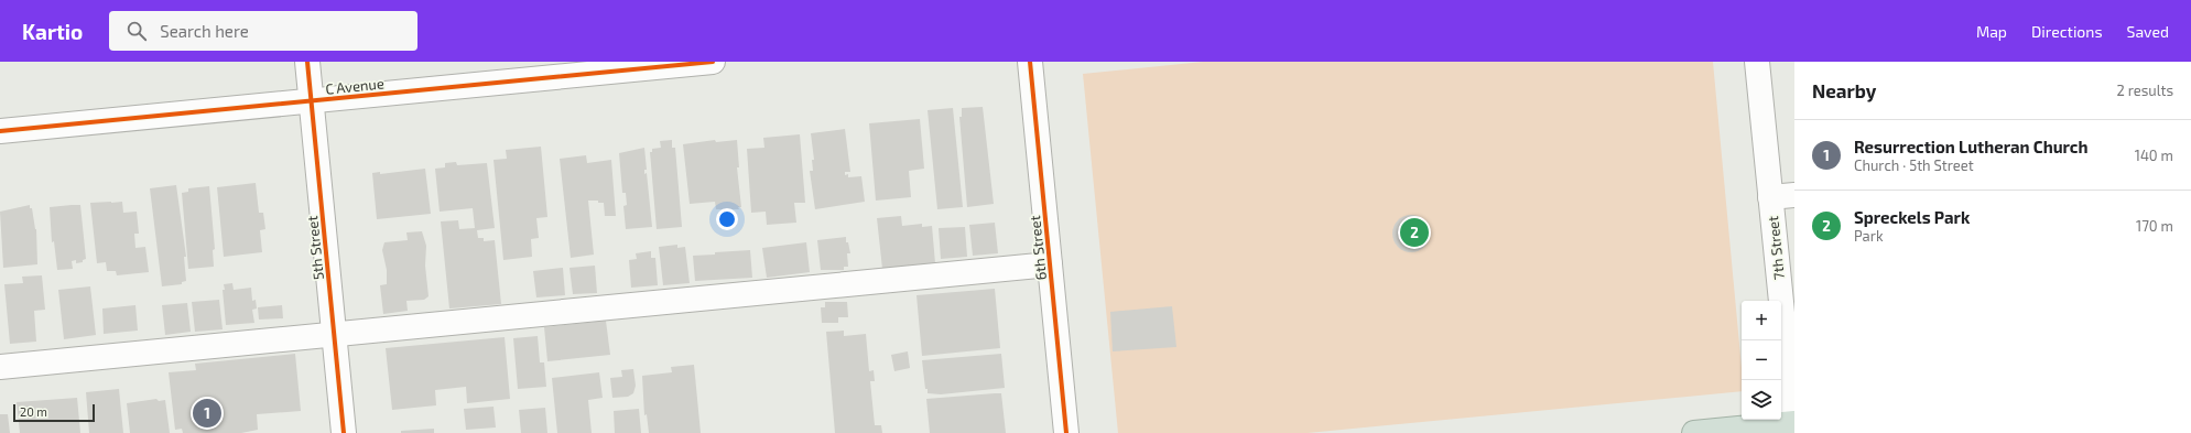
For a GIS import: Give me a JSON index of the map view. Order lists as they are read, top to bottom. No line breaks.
{"streets":{"street":["C Avenue","5th Street","6th Street","7th Street"]},"crossings":[["C Avenue","5th Street"]],"scale_bar":"20 m","page":{"header":"Kartio","search":"Search here","nav":["Map","Directions","Saved"],"heading":["Nearby","2 results"],"list":[{"mark":"1","name":"Resurrection Lutheran Church","note":"Church · 5th Street","value":"140 m"},{"mark":"2","name":"Spreckels Park","note":"Park","value":"170 m"}],"pins":["2","1"],"map_buttons":["+","−"],"scale":"20 m"}}
